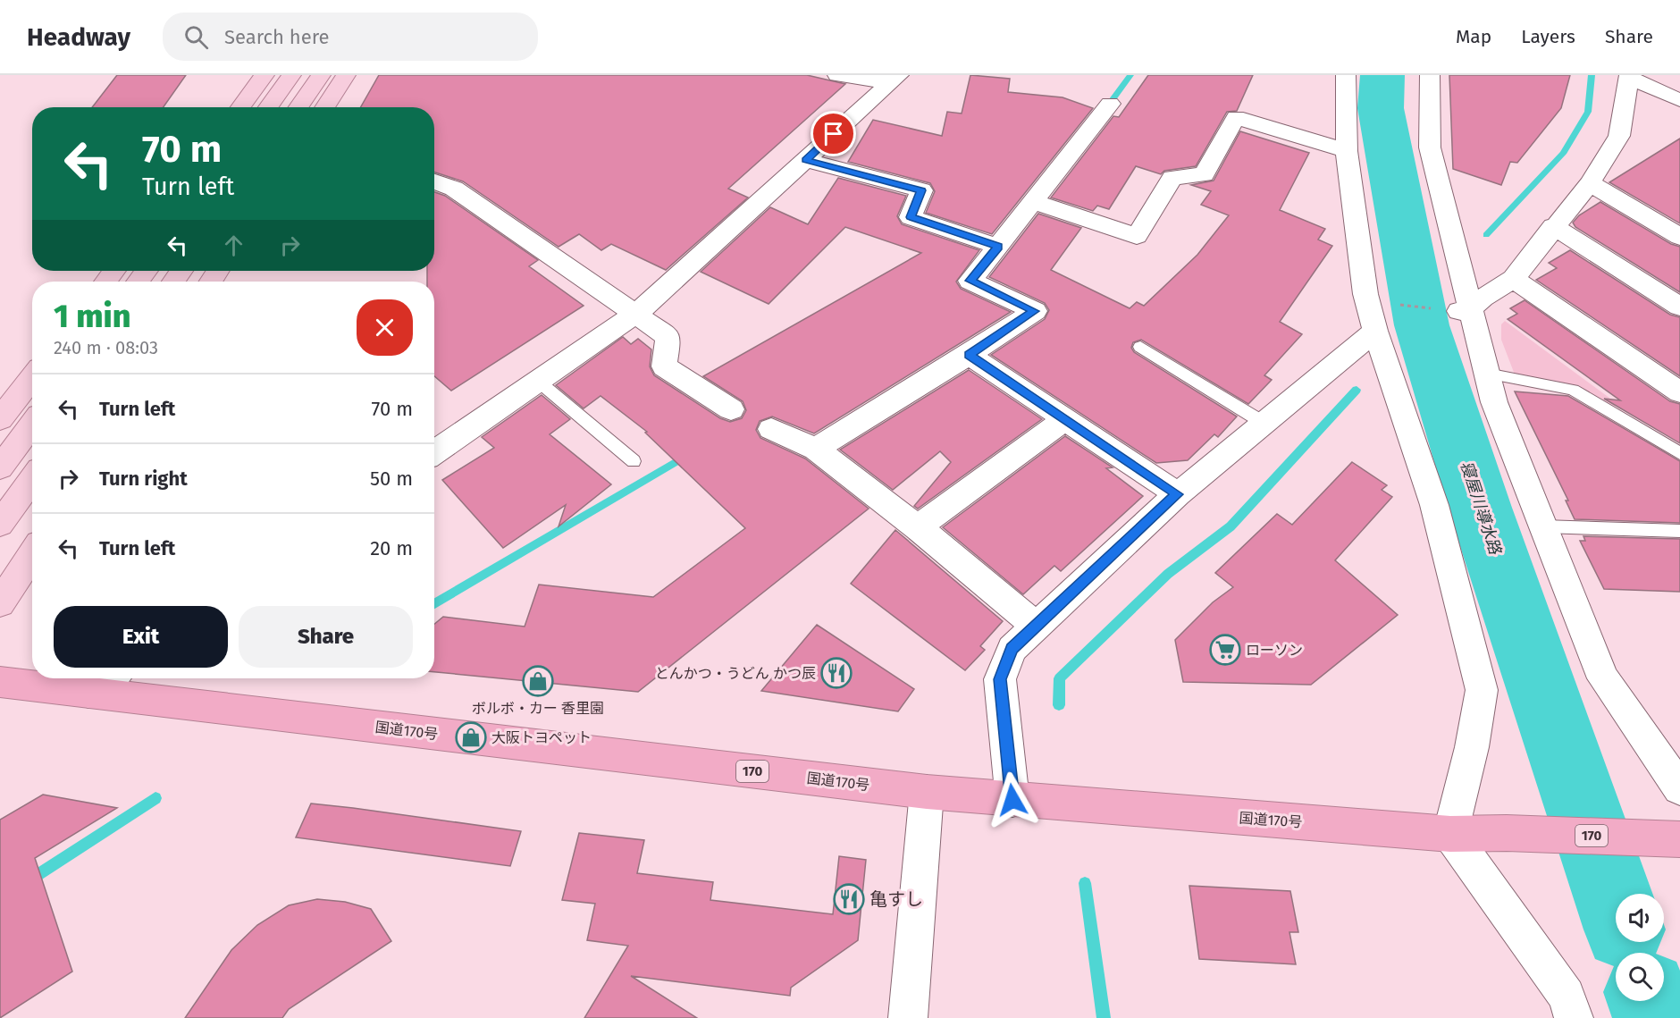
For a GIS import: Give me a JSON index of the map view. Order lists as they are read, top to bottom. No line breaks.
{"streets":{"highway":["国道170号","170"]},"water":["寝屋川導水路"],"places":{"supermarket":["ローソン"],"restaurant":["とんかつ・うどん かつ辰","亀すし"],"shop":["ボルボ・カー 香里園","大阪トヨペット"]},"page":{"header":"Headway","search":"Search here","nav":["Map","Layers","Share"],"turn":["70 m","Turn left"],"heading":["1 min","240 m · 08:03"],"list":[{"name":"Turn left","value":"70 m"},{"name":"Turn right","value":"50 m"},{"name":"Turn left","value":"20 m"}],"buttons":["Exit","Share"]}}
